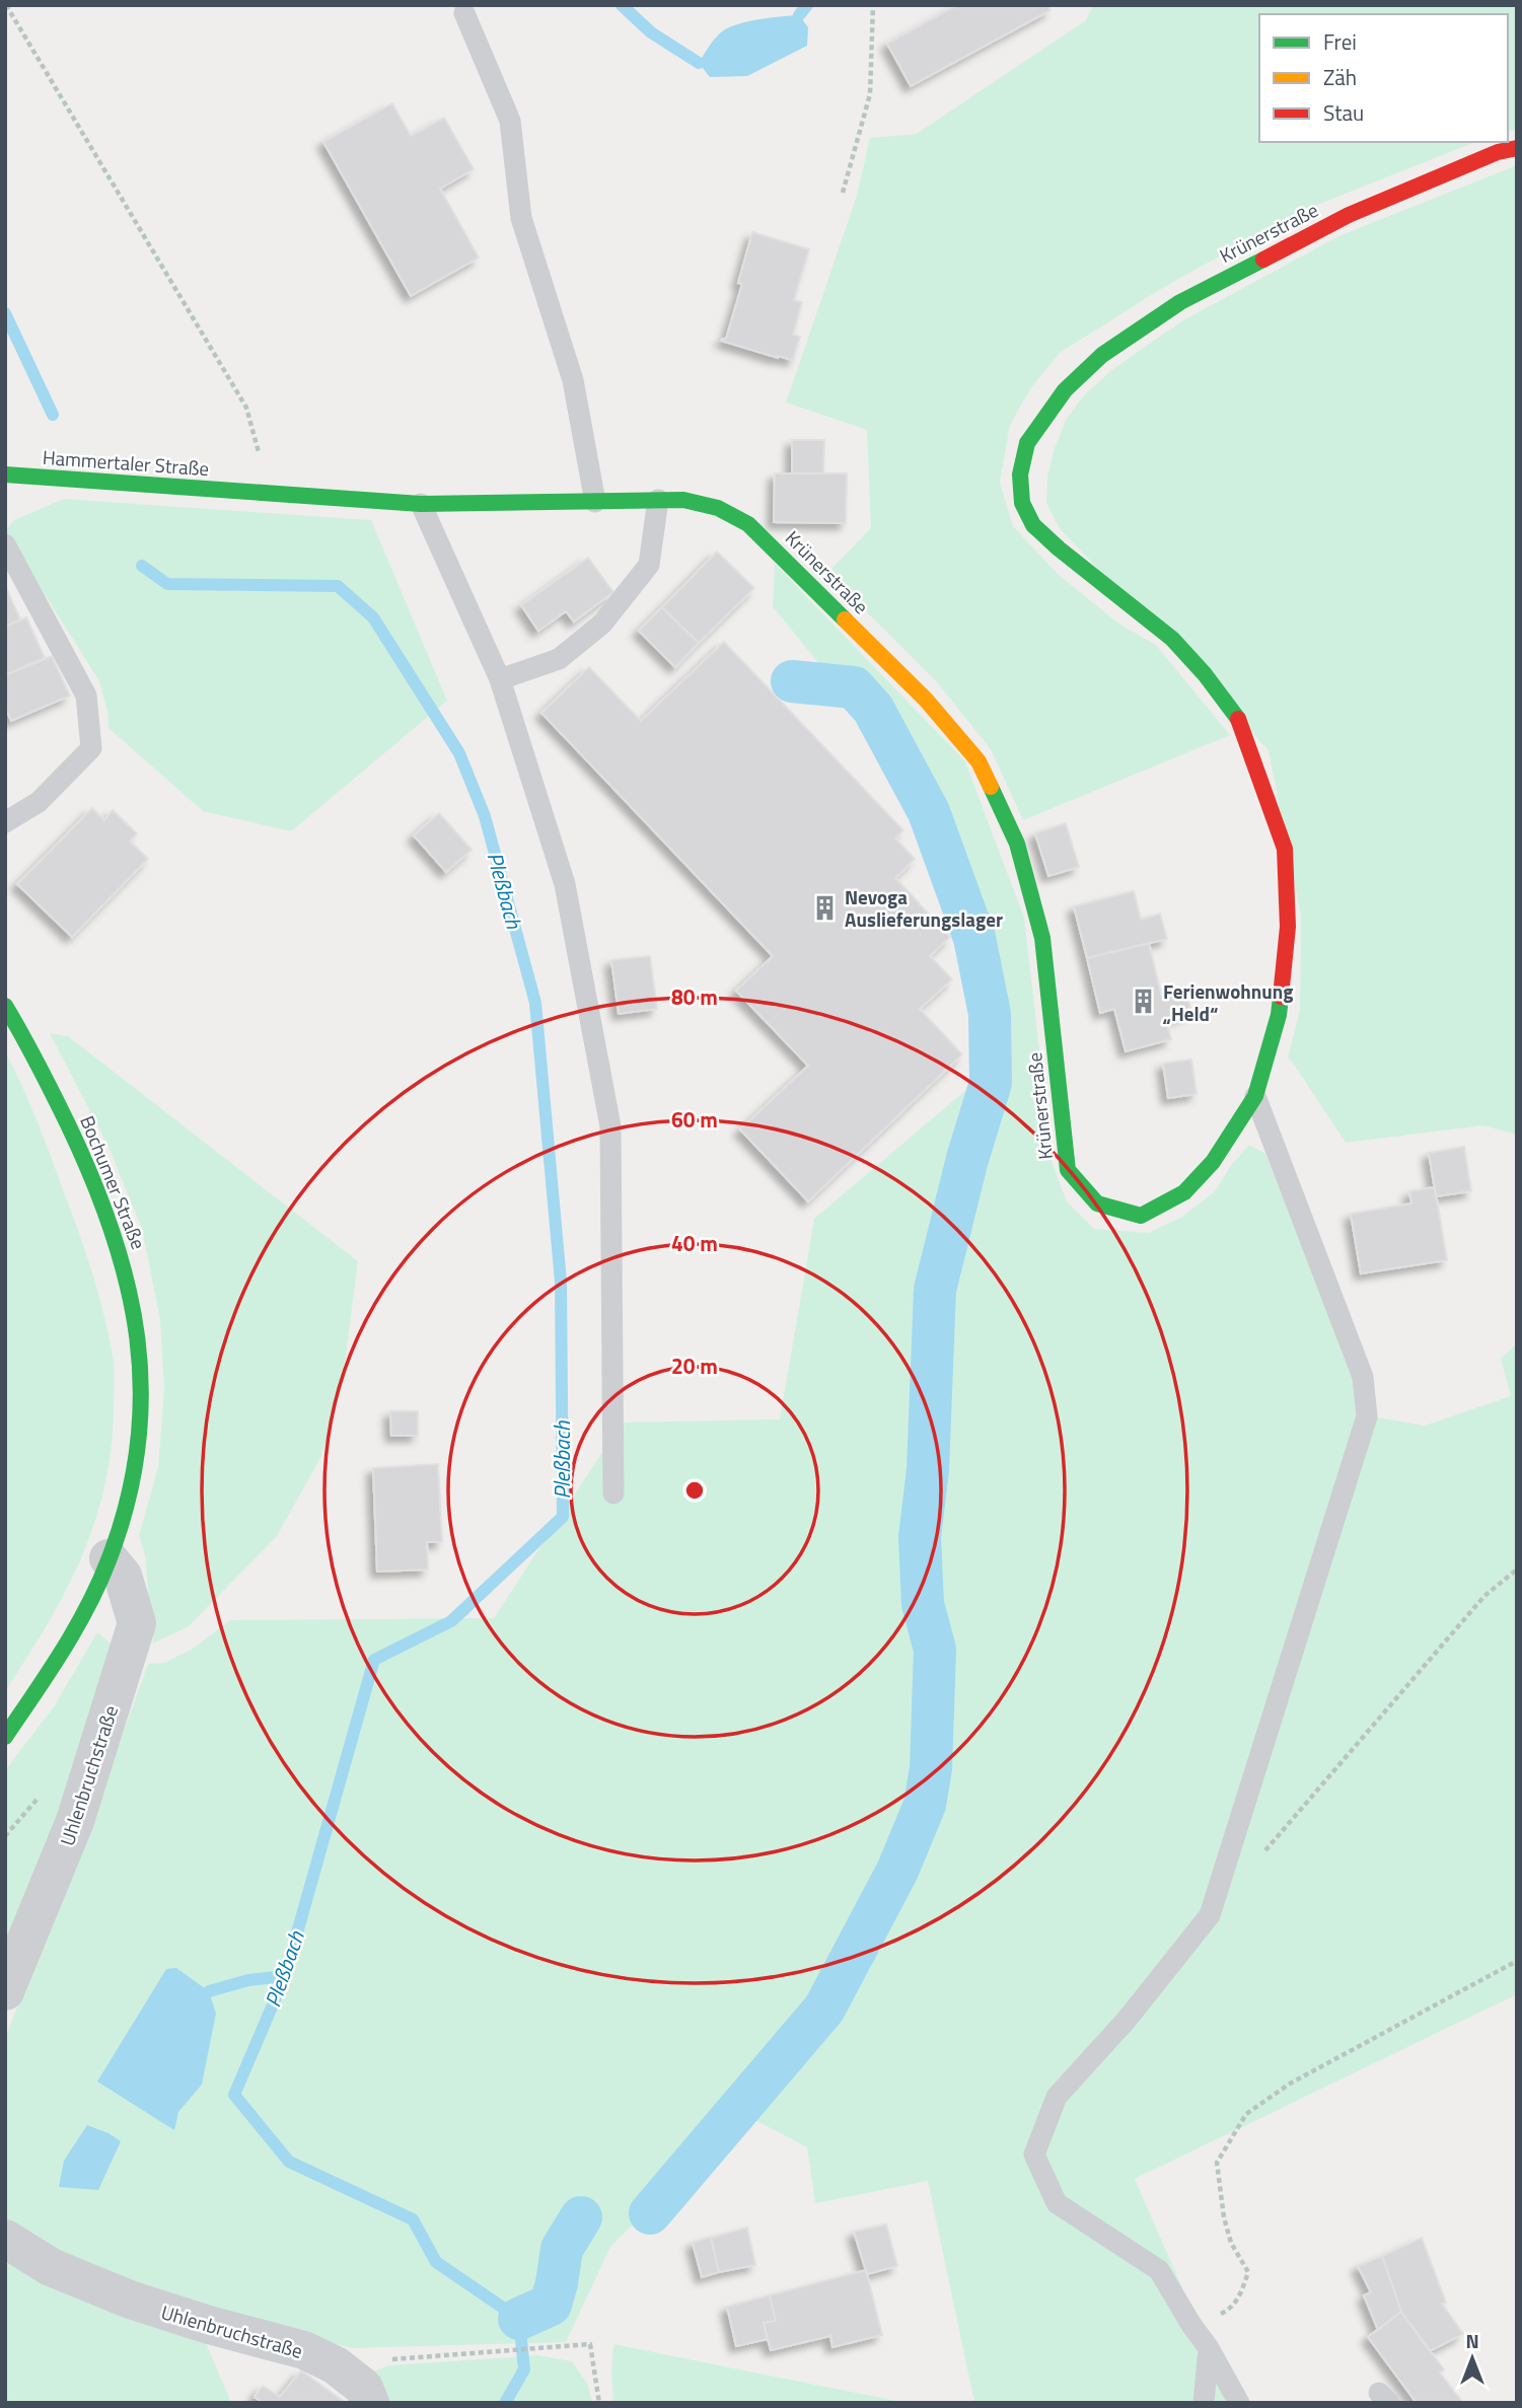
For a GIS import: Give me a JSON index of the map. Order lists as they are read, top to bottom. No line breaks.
{"streets":{"street":["Krünerstraße","Hammertaler Straße","Bochumer Straße","Uhlenbruchstraße"]},"crossings":[["Krünerstraße","Hammertaler Straße"],["Bochumer Straße","Uhlenbruchstraße"]],"water":["Pleßbach"],"places":{"building":["Nevoga Auslieferungslager","Ferienwohnung „Held“"]},"legend":["Frei","Zäh","Stau"],"north":"top","rings":["80 m","60 m","40 m","20 m"]}
